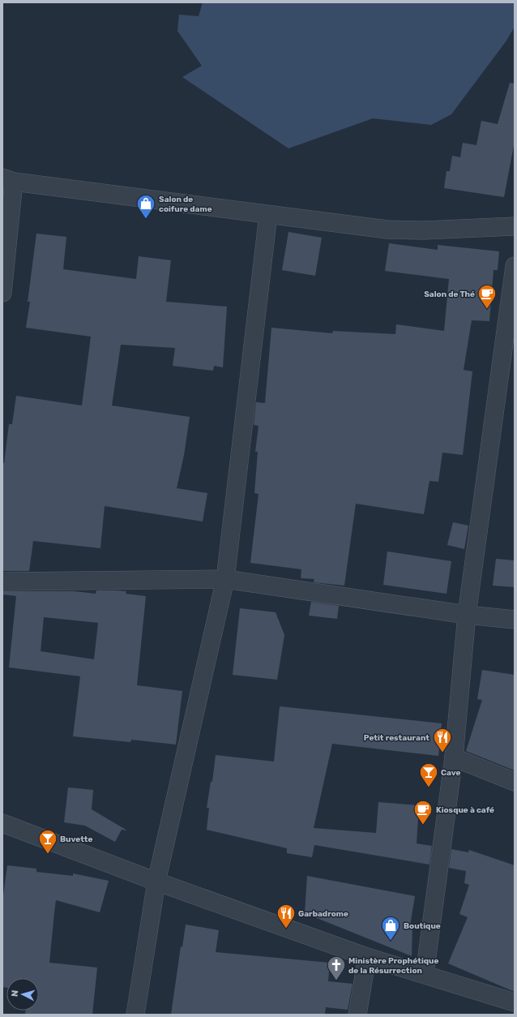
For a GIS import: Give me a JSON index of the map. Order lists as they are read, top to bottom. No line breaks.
{"places":{"shop":["Salon de coifure dame","Boutique"],"cafe":["Salon de Thé","Kiosque à café"],"restaurant":["Petit restaurant","Garbadrome"],"bar":["Cave","Buvette"],"church":["Ministère Prophétique de la Résurrection"]},"north":"left"}
